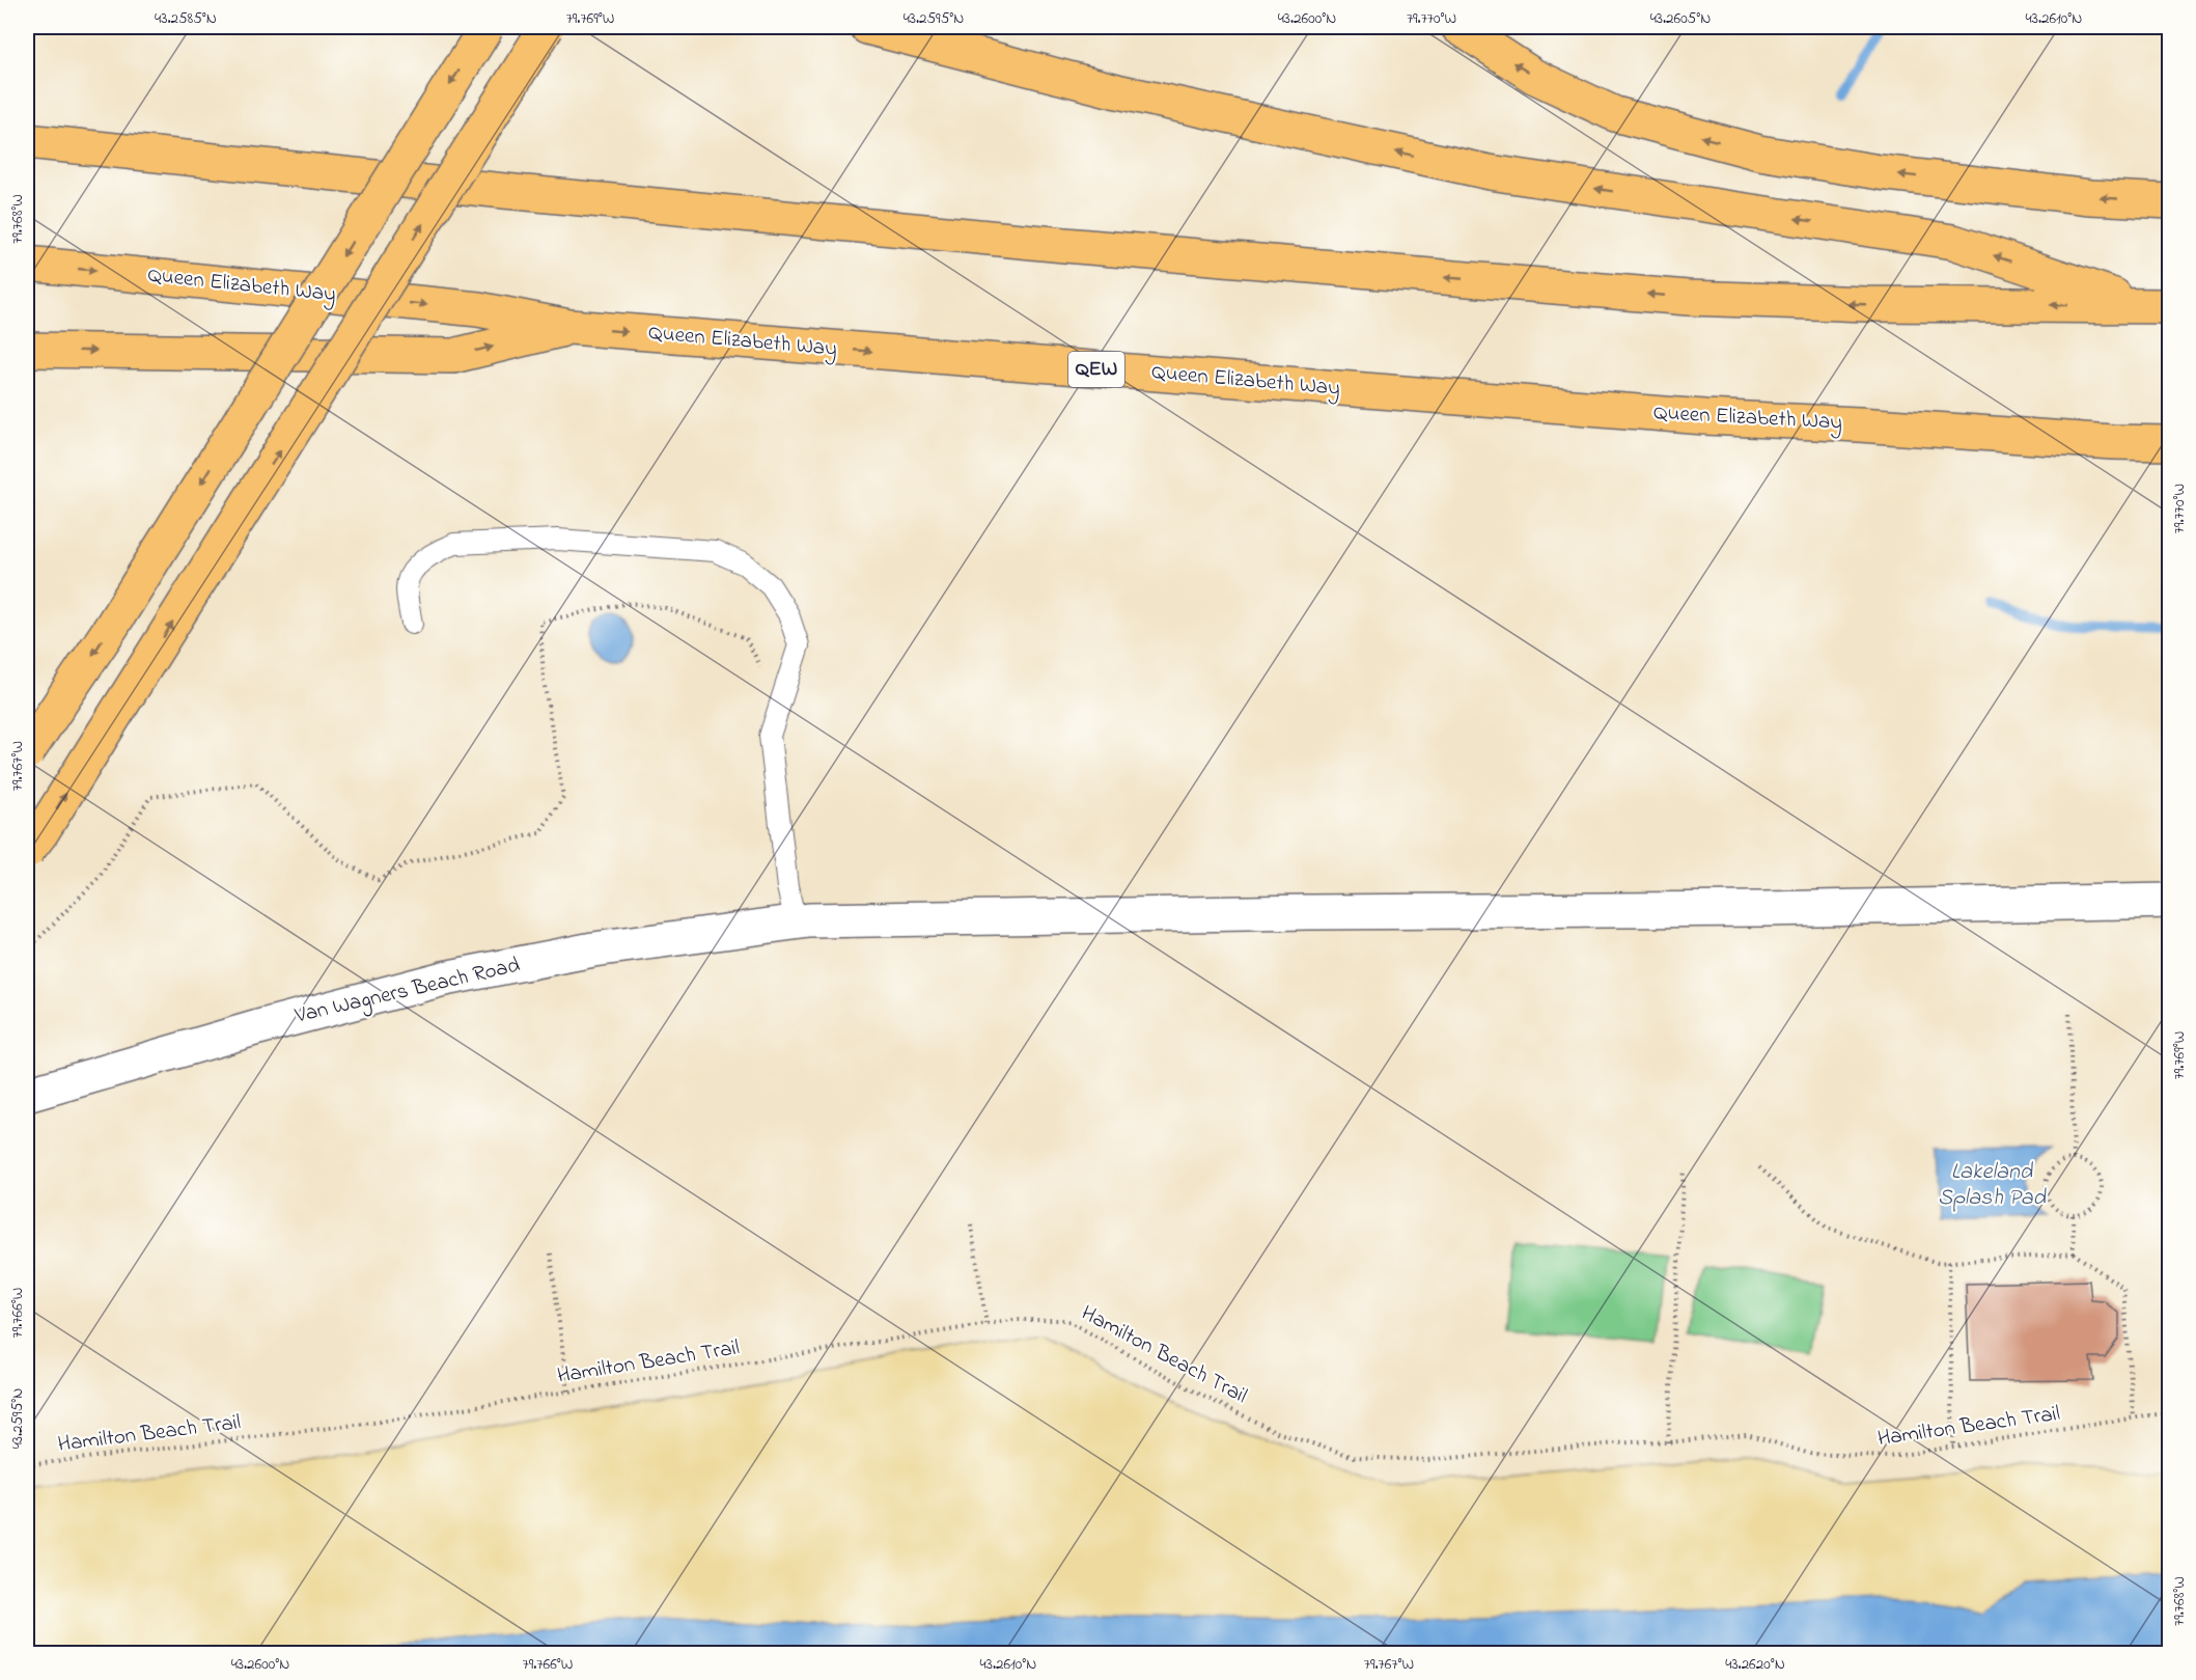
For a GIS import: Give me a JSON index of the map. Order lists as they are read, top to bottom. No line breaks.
{"streets":{"highway":["Queen Elizabeth Way","QEW"],"street":["Van Wagners Beach Road"],"path":["Hamilton Beach Trail"]},"water":["Lakeland Splash Pad"],"coordinates":["43.2585°N","79.769°W","43.2595°N","43.2600°N","79.770°W","43.2605°N","43.2610°N","79.768°W","79.767°W","79.766°W","43.2620°N"]}
